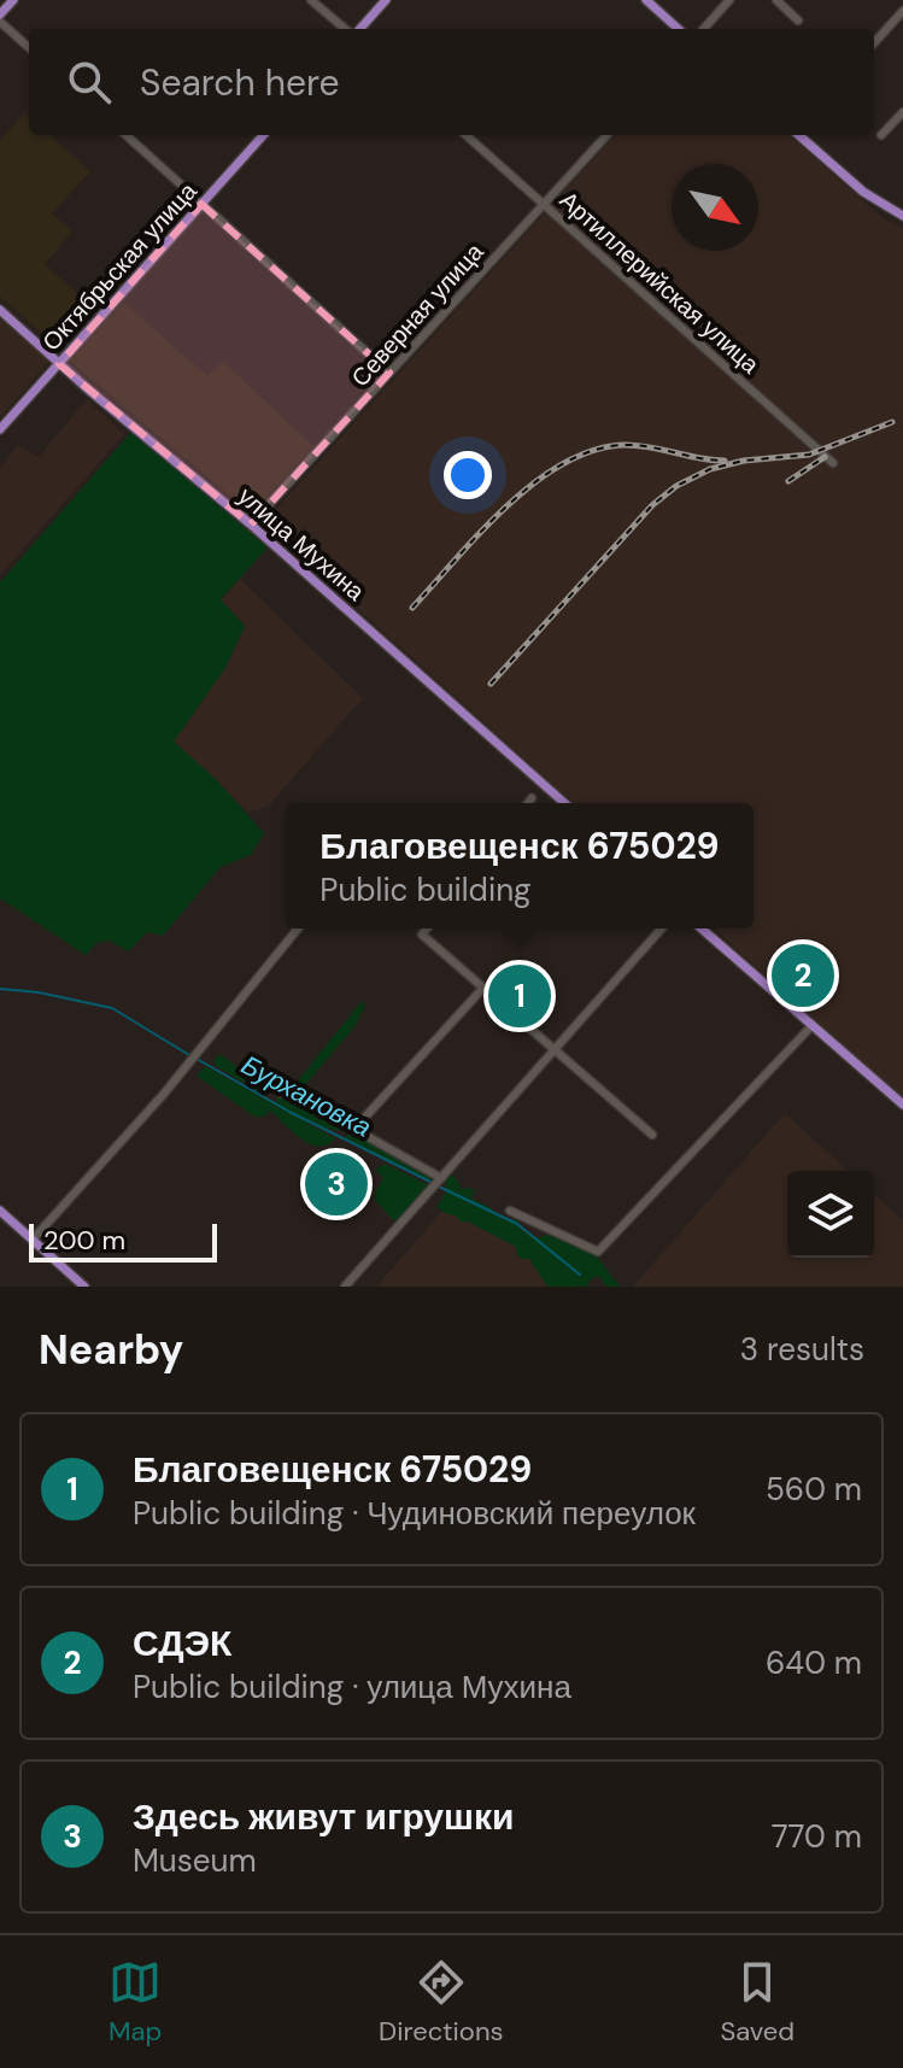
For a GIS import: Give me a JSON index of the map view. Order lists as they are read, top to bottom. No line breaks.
{"streets":{"main road":["Октябрьская улица","улица Мухина"],"street":["Артиллерийская улица","Северная улица"]},"crossings":[["Октябрьская улица","улица Мухина"],["Артиллерийская улица","Северная улица"],["Северная улица","улица Мухина"]],"water":["Бурхановка"],"scale_bar":"200 m","north":"bottom right","page":{"search":"Search here","popup":["Благовещенск 675029","Public building"],"pins":["2","1","3"],"scale":"200 m","heading":["Nearby","3 results"],"list":[{"mark":"1","name":"Благовещенск 675029","note":"Public building · Чудиновский переулок","value":"560 m"},{"mark":"2","name":"СДЭК","note":"Public building · улица Мухина","value":"640 m"},{"mark":"3","name":"Здесь живут игрушки","note":"Museum","value":"770 m"}],"nav":["Map","Directions","Saved"]}}
